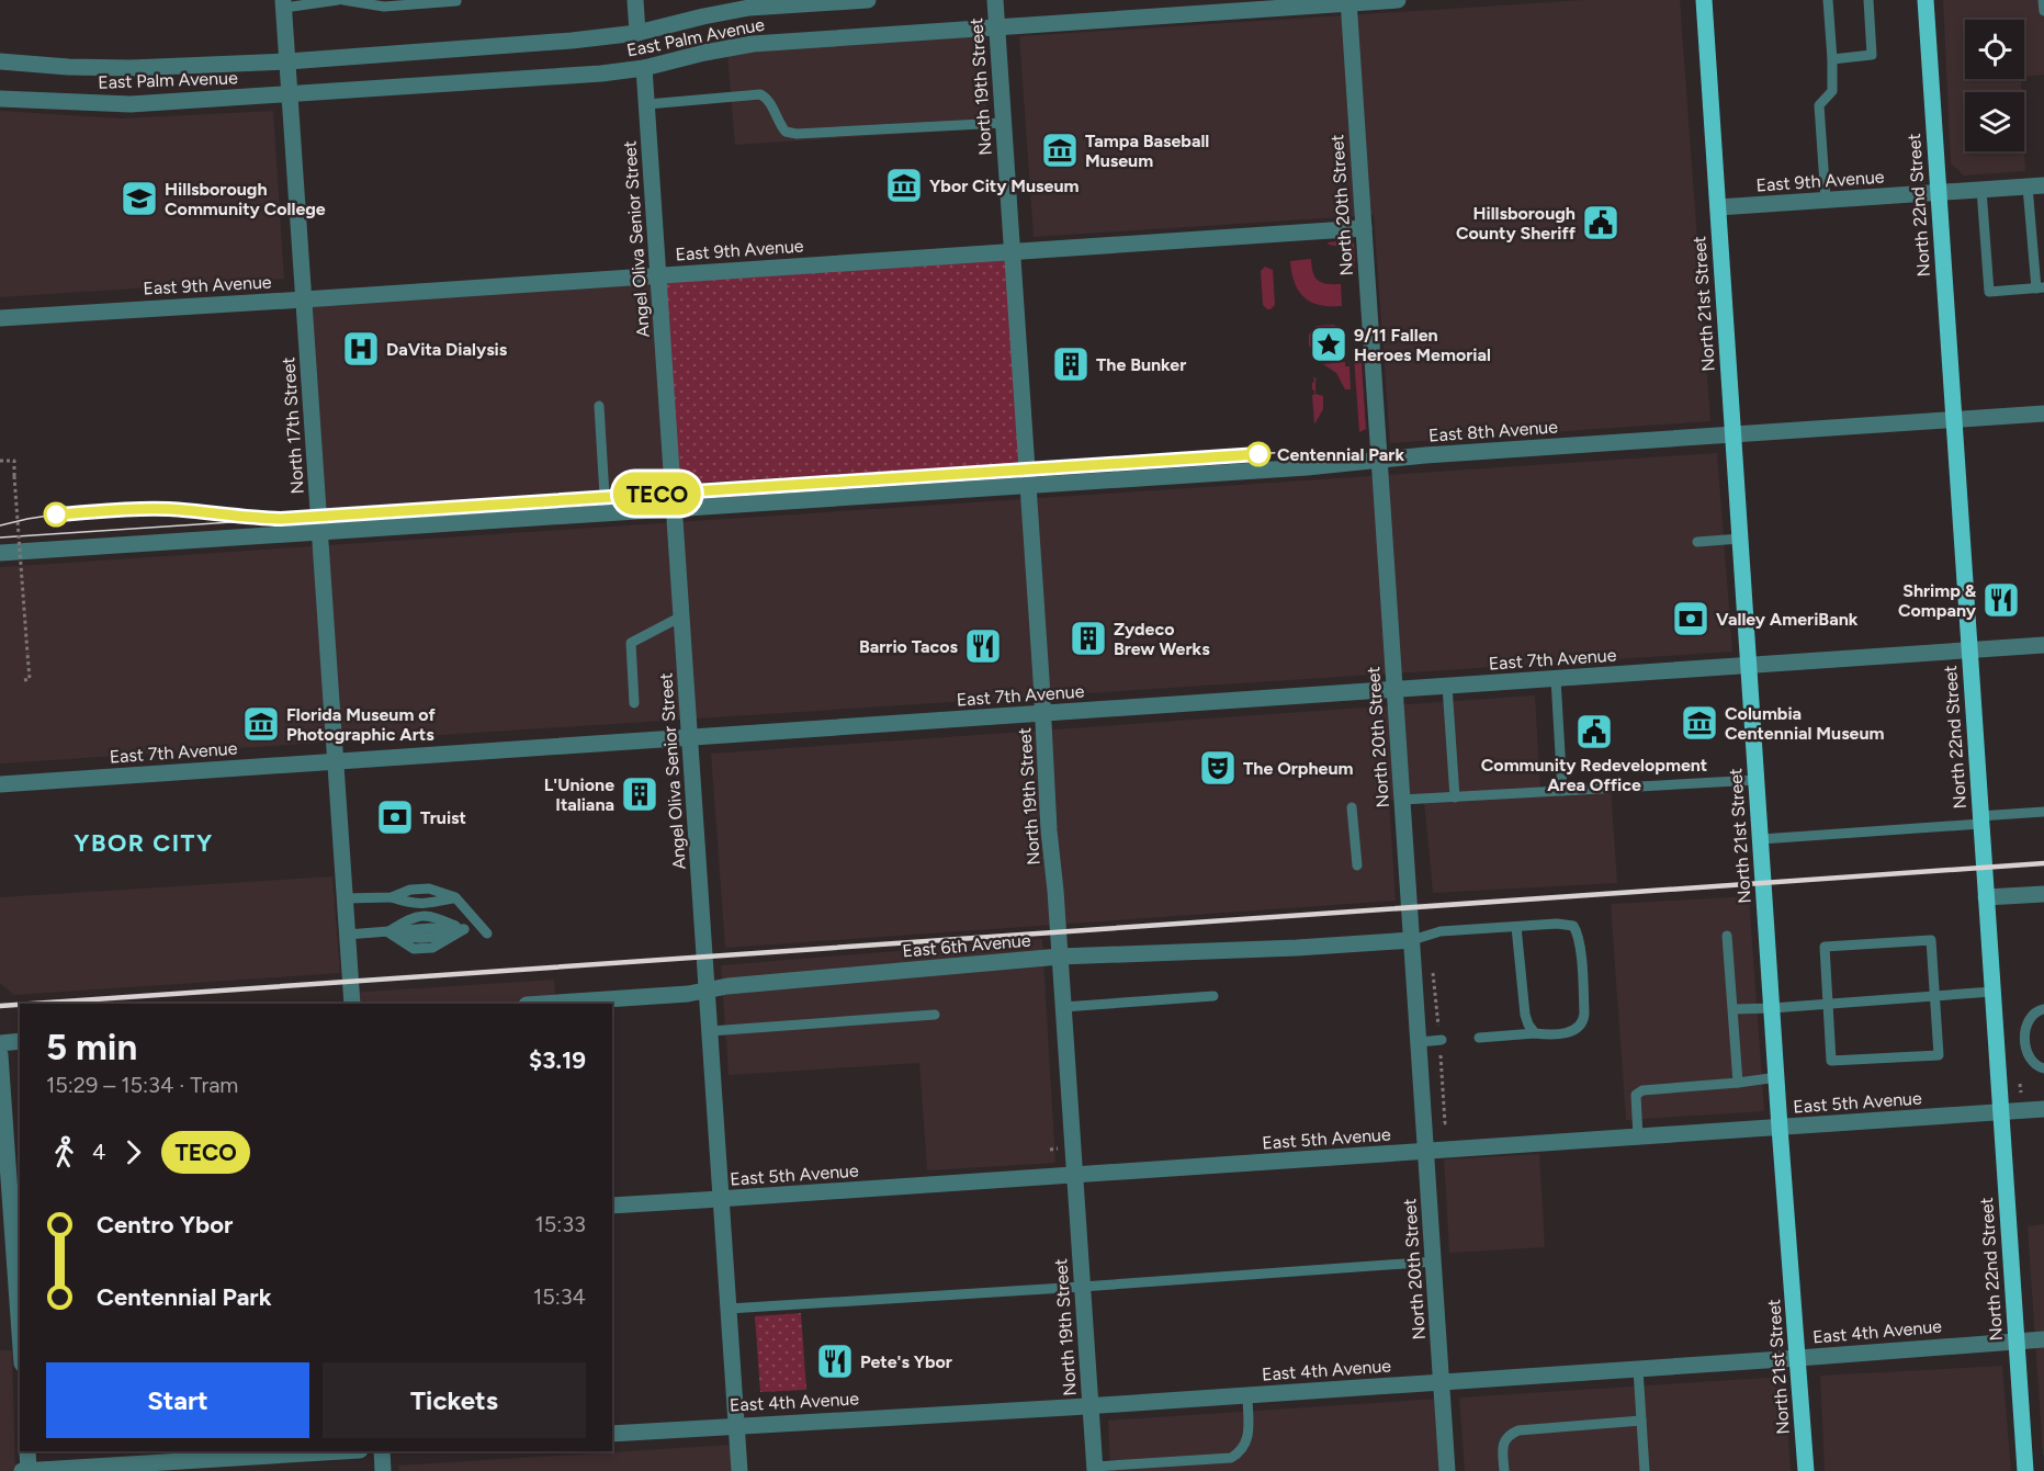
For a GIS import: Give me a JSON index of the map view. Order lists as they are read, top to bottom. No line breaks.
{"streets":{"main road":["North 22nd Street","North 21st Street"],"street":["East Palm Avenue","North 19th Street","East 9th Avenue","North 20th Street","Angel Oliva Senior Street","North 17th Street","East 8th Avenue","East 7th Avenue","East 6th Avenue","East 5th Avenue","East 4th Avenue"]},"crossings":[["East Palm Avenue","North 19th Street"],["East Palm Avenue","North 20th Street"],["East Palm Avenue","Angel Oliva Senior Street"],["East Palm Avenue","North 17th Street"],["North 19th Street","East 9th Avenue"],["North 19th Street","East 8th Avenue"],["North 19th Street","East 7th Avenue"],["North 19th Street","East 6th Avenue"],["North 19th Street","East 5th Avenue"],["North 19th Street","East 4th Avenue"],["East 9th Avenue","North 20th Street"],["East 9th Avenue","North 22nd Street"],["East 9th Avenue","Angel Oliva Senior Street"],["East 9th Avenue","North 21st Street"],["East 9th Avenue","North 17th Street"],["North 20th Street","East 8th Avenue"],["North 20th Street","East 7th Avenue"],["North 20th Street","East 6th Avenue"],["North 20th Street","East 5th Avenue"],["North 20th Street","East 4th Avenue"],["North 22nd Street","East 8th Avenue"],["North 22nd Street","East 7th Avenue"],["North 22nd Street","East 5th Avenue"],["North 22nd Street","East 4th Avenue"],["Angel Oliva Senior Street","East 8th Avenue"],["Angel Oliva Senior Street","East 7th Avenue"],["Angel Oliva Senior Street","East 6th Avenue"],["Angel Oliva Senior Street","East 5th Avenue"],["Angel Oliva Senior Street","East 4th Avenue"],["North 21st Street","East 8th Avenue"],["North 21st Street","East 7th Avenue"],["North 21st Street","East 5th Avenue"],["North 21st Street","East 4th Avenue"],["North 17th Street","East 8th Avenue"],["North 17th Street","East 7th Avenue"]],"districts":["YBOR CITY"],"places":{"museum":["Tampa Baseball Museum","Ybor City Museum","Columbia Centennial Museum","Florida Museum of Photographic Arts"],"school or university":["Hillsborough Community College"],"public building":["Hillsborough County Sheriff","Community Redevelopment Area Office"],"place":["9/11 Fallen Heroes Memorial"],"hospital":["DaVita Dialysis"],"building":["The Bunker","Zydeco Brew Werks","L'Unione Italiana"],"other":["Centennial Park"],"restaurant":["Shrimp & Company","Barrio Tacos","Pete's Ybor"],"bank":["Valley AmeriBank","Truist"],"theatre":["The Orpheum"]},"lines":["tram line TECO"],"page":{"on_map":"TECO","heading":["5 min","15:29 – 15:34 · Tram","$3.19"],"legs":["4","TECO"],"list":[{"name":"Centro Ybor","value":"15:33"},{"name":"Centennial Park","value":"15:34"}],"buttons":["Start","Tickets"]}}
